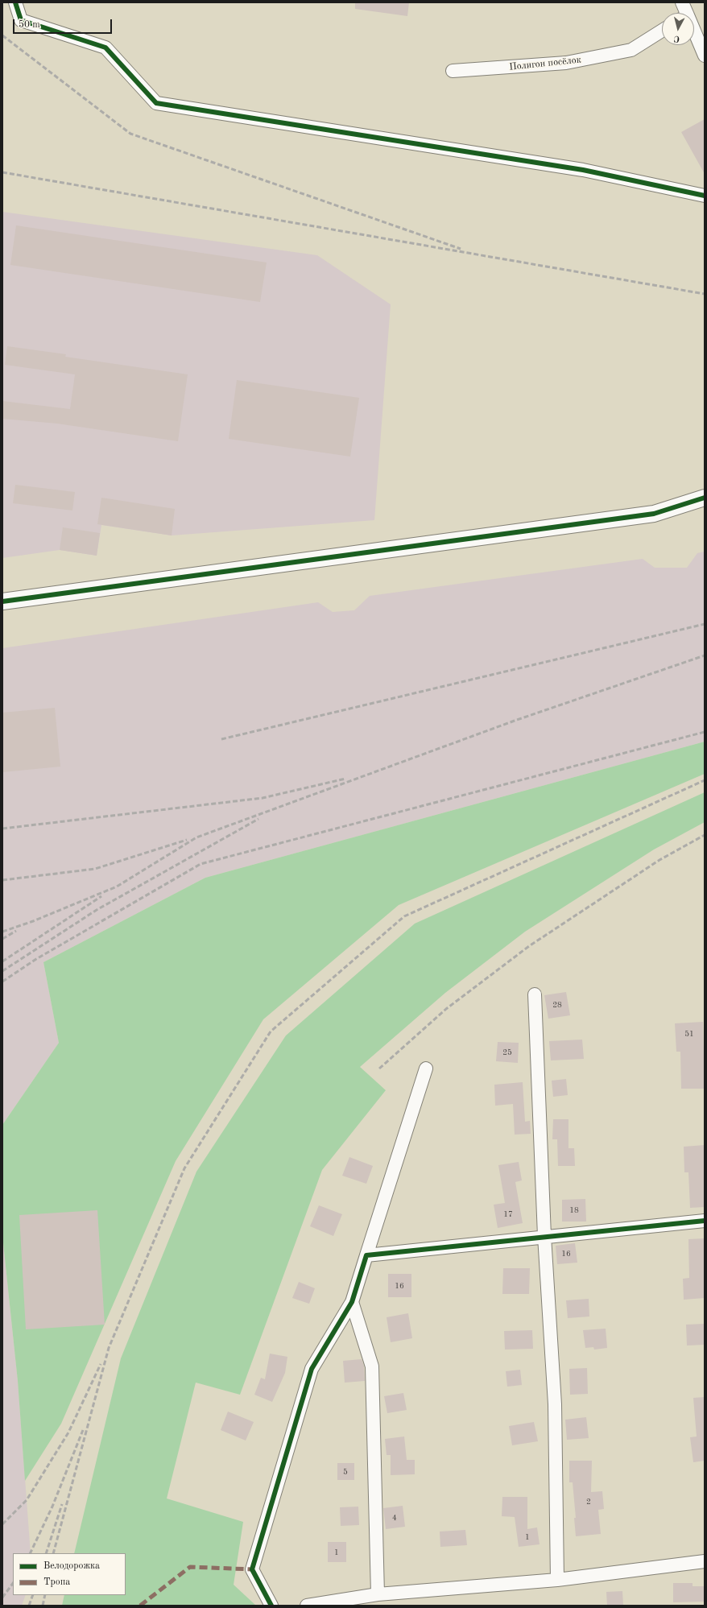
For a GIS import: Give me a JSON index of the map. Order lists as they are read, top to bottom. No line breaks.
{"streets":{"street":["Полигон посёлок"]},"house_numbers":["28","51","25","18","17","16","16","5","2","4","1","1"],"legend":["Велодорожка","Тропа"],"scale_bar":"50 m","north":"bottom"}
